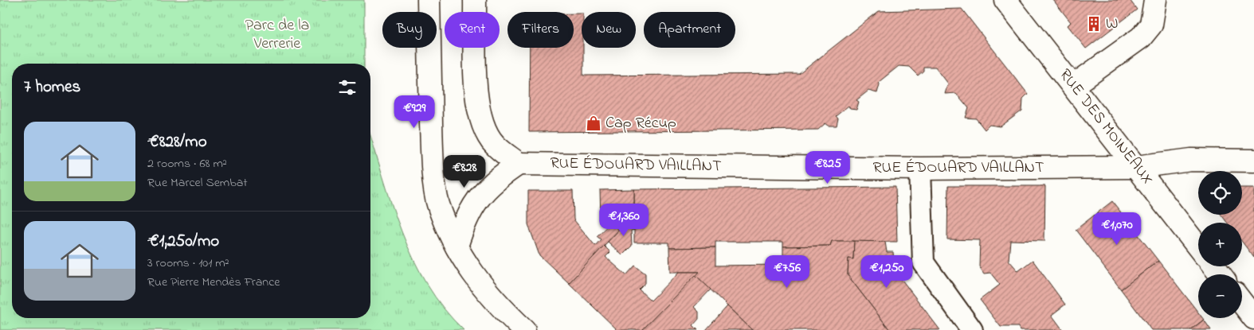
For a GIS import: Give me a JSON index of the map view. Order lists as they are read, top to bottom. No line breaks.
{"streets":{"street":["RUE DES MOINEAUX","RUE ÉDOUARD VAILLANT"]},"crossings":[["RUE DES MOINEAUX","RUE ÉDOUARD VAILLANT"]],"parks":["Parc de la Verrerie"],"places":{"building":["W"],"shop":["Cap Récup"]},"page":{"chip":["Buy","Rent","Filters","New","Apartment"],"heading":"7 homes","price":["€929","€825","€828","€1,360","€1,070","€756","€1,250"],"list":[{"name":"€828/mo","note":"2 rooms · 68 m² · Rue Marcel Sembat"},{"name":"€1,250/mo","note":"3 rooms · 101 m² · Rue Pierre Mendès France"}],"map_buttons":["+","−"]}}
